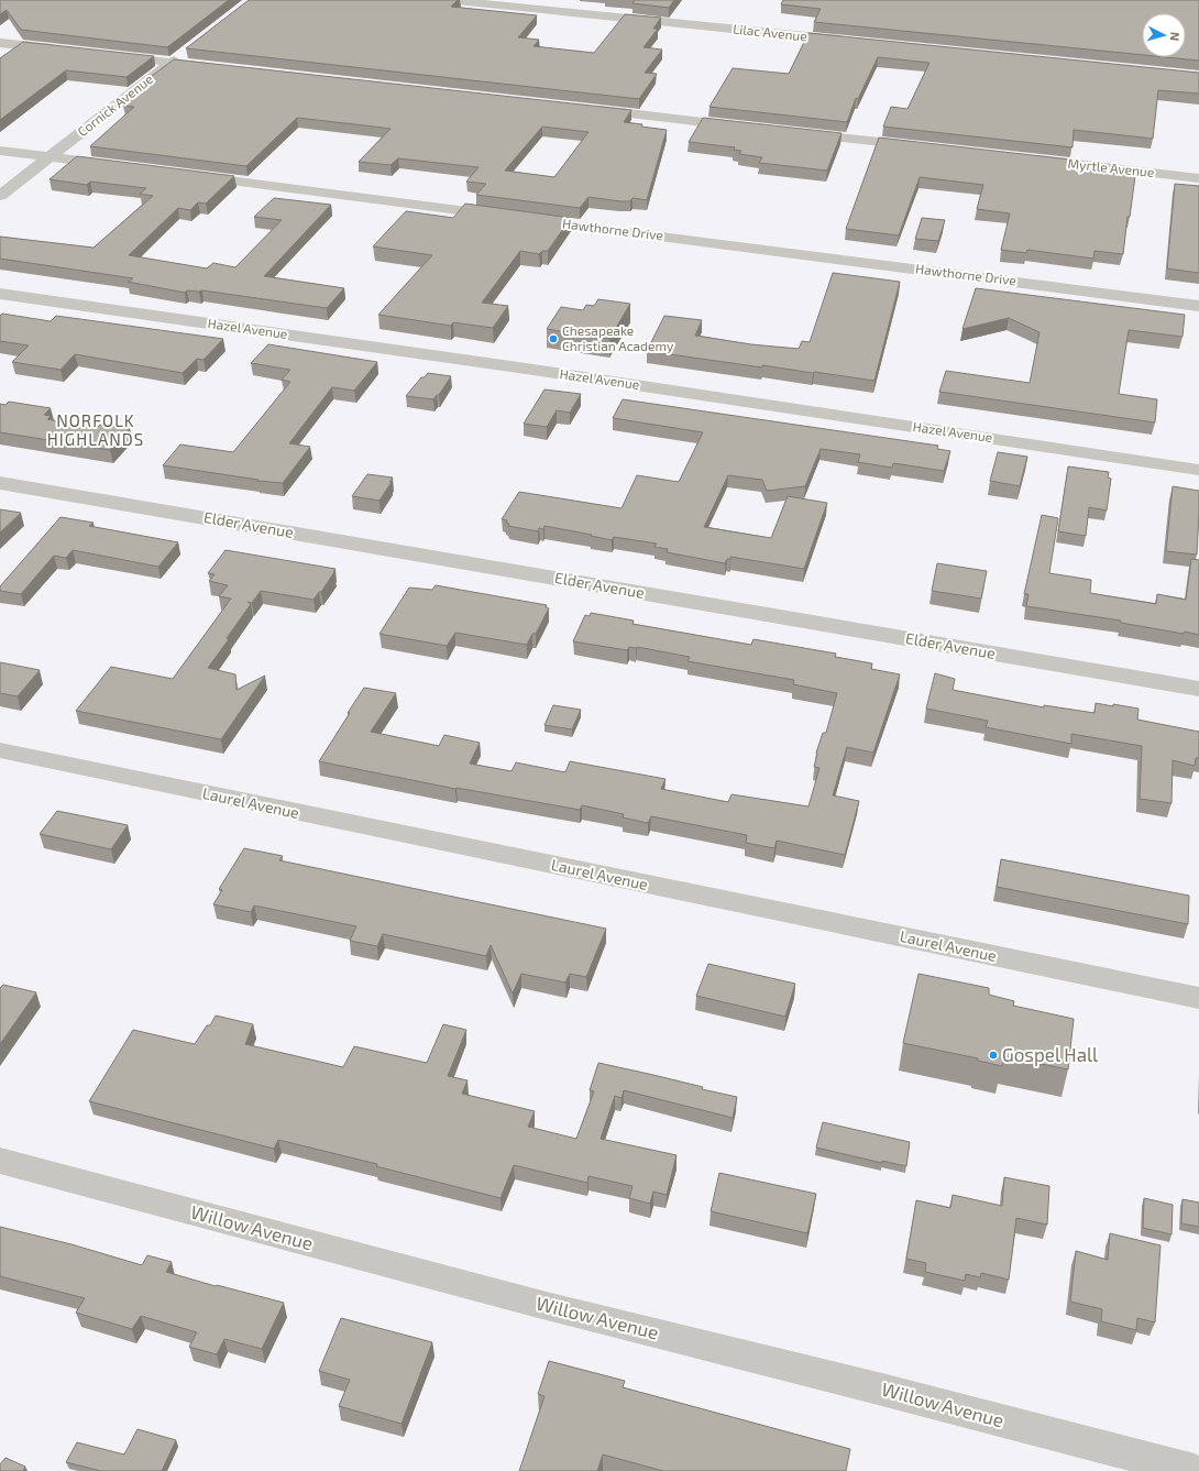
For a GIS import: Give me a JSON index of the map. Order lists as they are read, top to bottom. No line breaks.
{"streets":{"street":["Lilac Avenue","Cornick Avenue","Myrtle Avenue","Hawthorne Drive","Hazel Avenue","Elder Avenue","Laurel Avenue","Willow Avenue"]},"districts":["NORFOLK HIGHLANDS"],"places":["Chesapeake Christian Academy","Gospel Hall"],"north":"right"}
